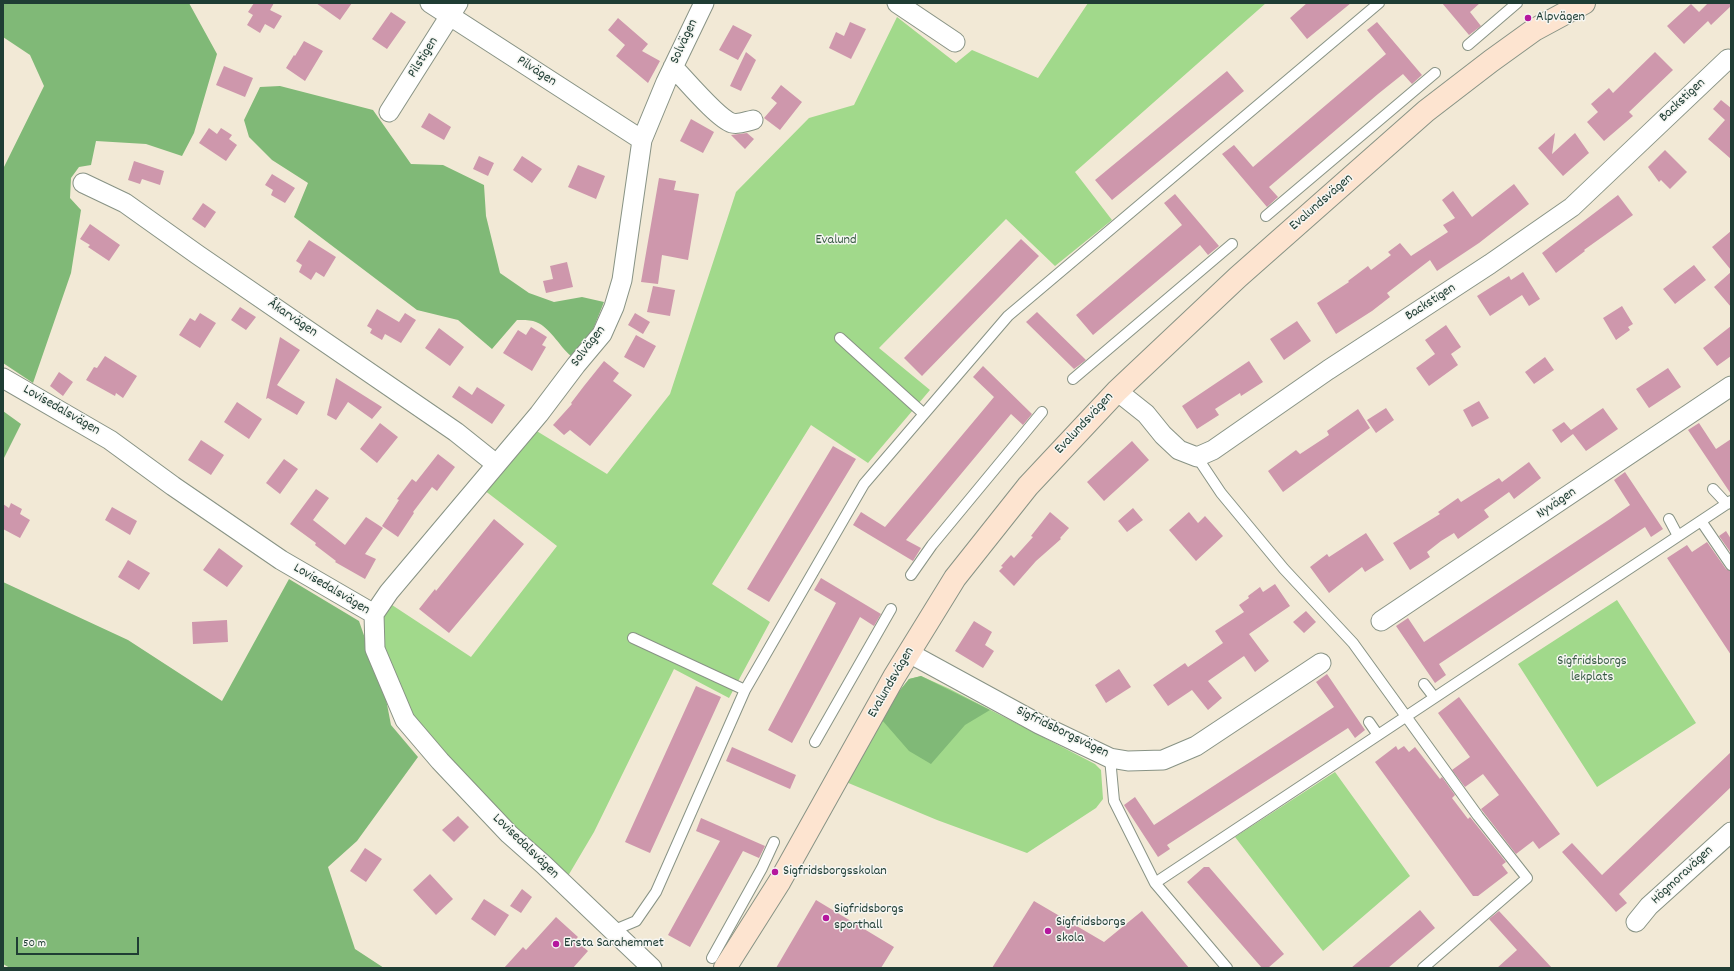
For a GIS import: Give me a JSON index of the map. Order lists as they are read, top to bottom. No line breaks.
{"streets":{"street":["Solvägen","Pilstigen","Pilvägen","Backstigen","Evalundsvägen","Åkarvägen","Lovisedalsvägen","Nyvägen","Sigfridsborgsvägen","Högmoravägen"]},"crossings":[["Solvägen","Pilvägen"],["Solvägen","Åkarvägen"],["Solvägen","Lovisedalsvägen"],["Pilstigen","Pilvägen"],["Evalundsvägen","Sigfridsborgsvägen"]],"parks":["Evalund","Sigfridsborgs lekplats"],"places":["Alpvägen","Sigfridsborgsskolan","Sigfridsborgs sporthall","Sigfridsborgs skola","Ersta Sarahemmet"],"scale_bar":"50 m"}
